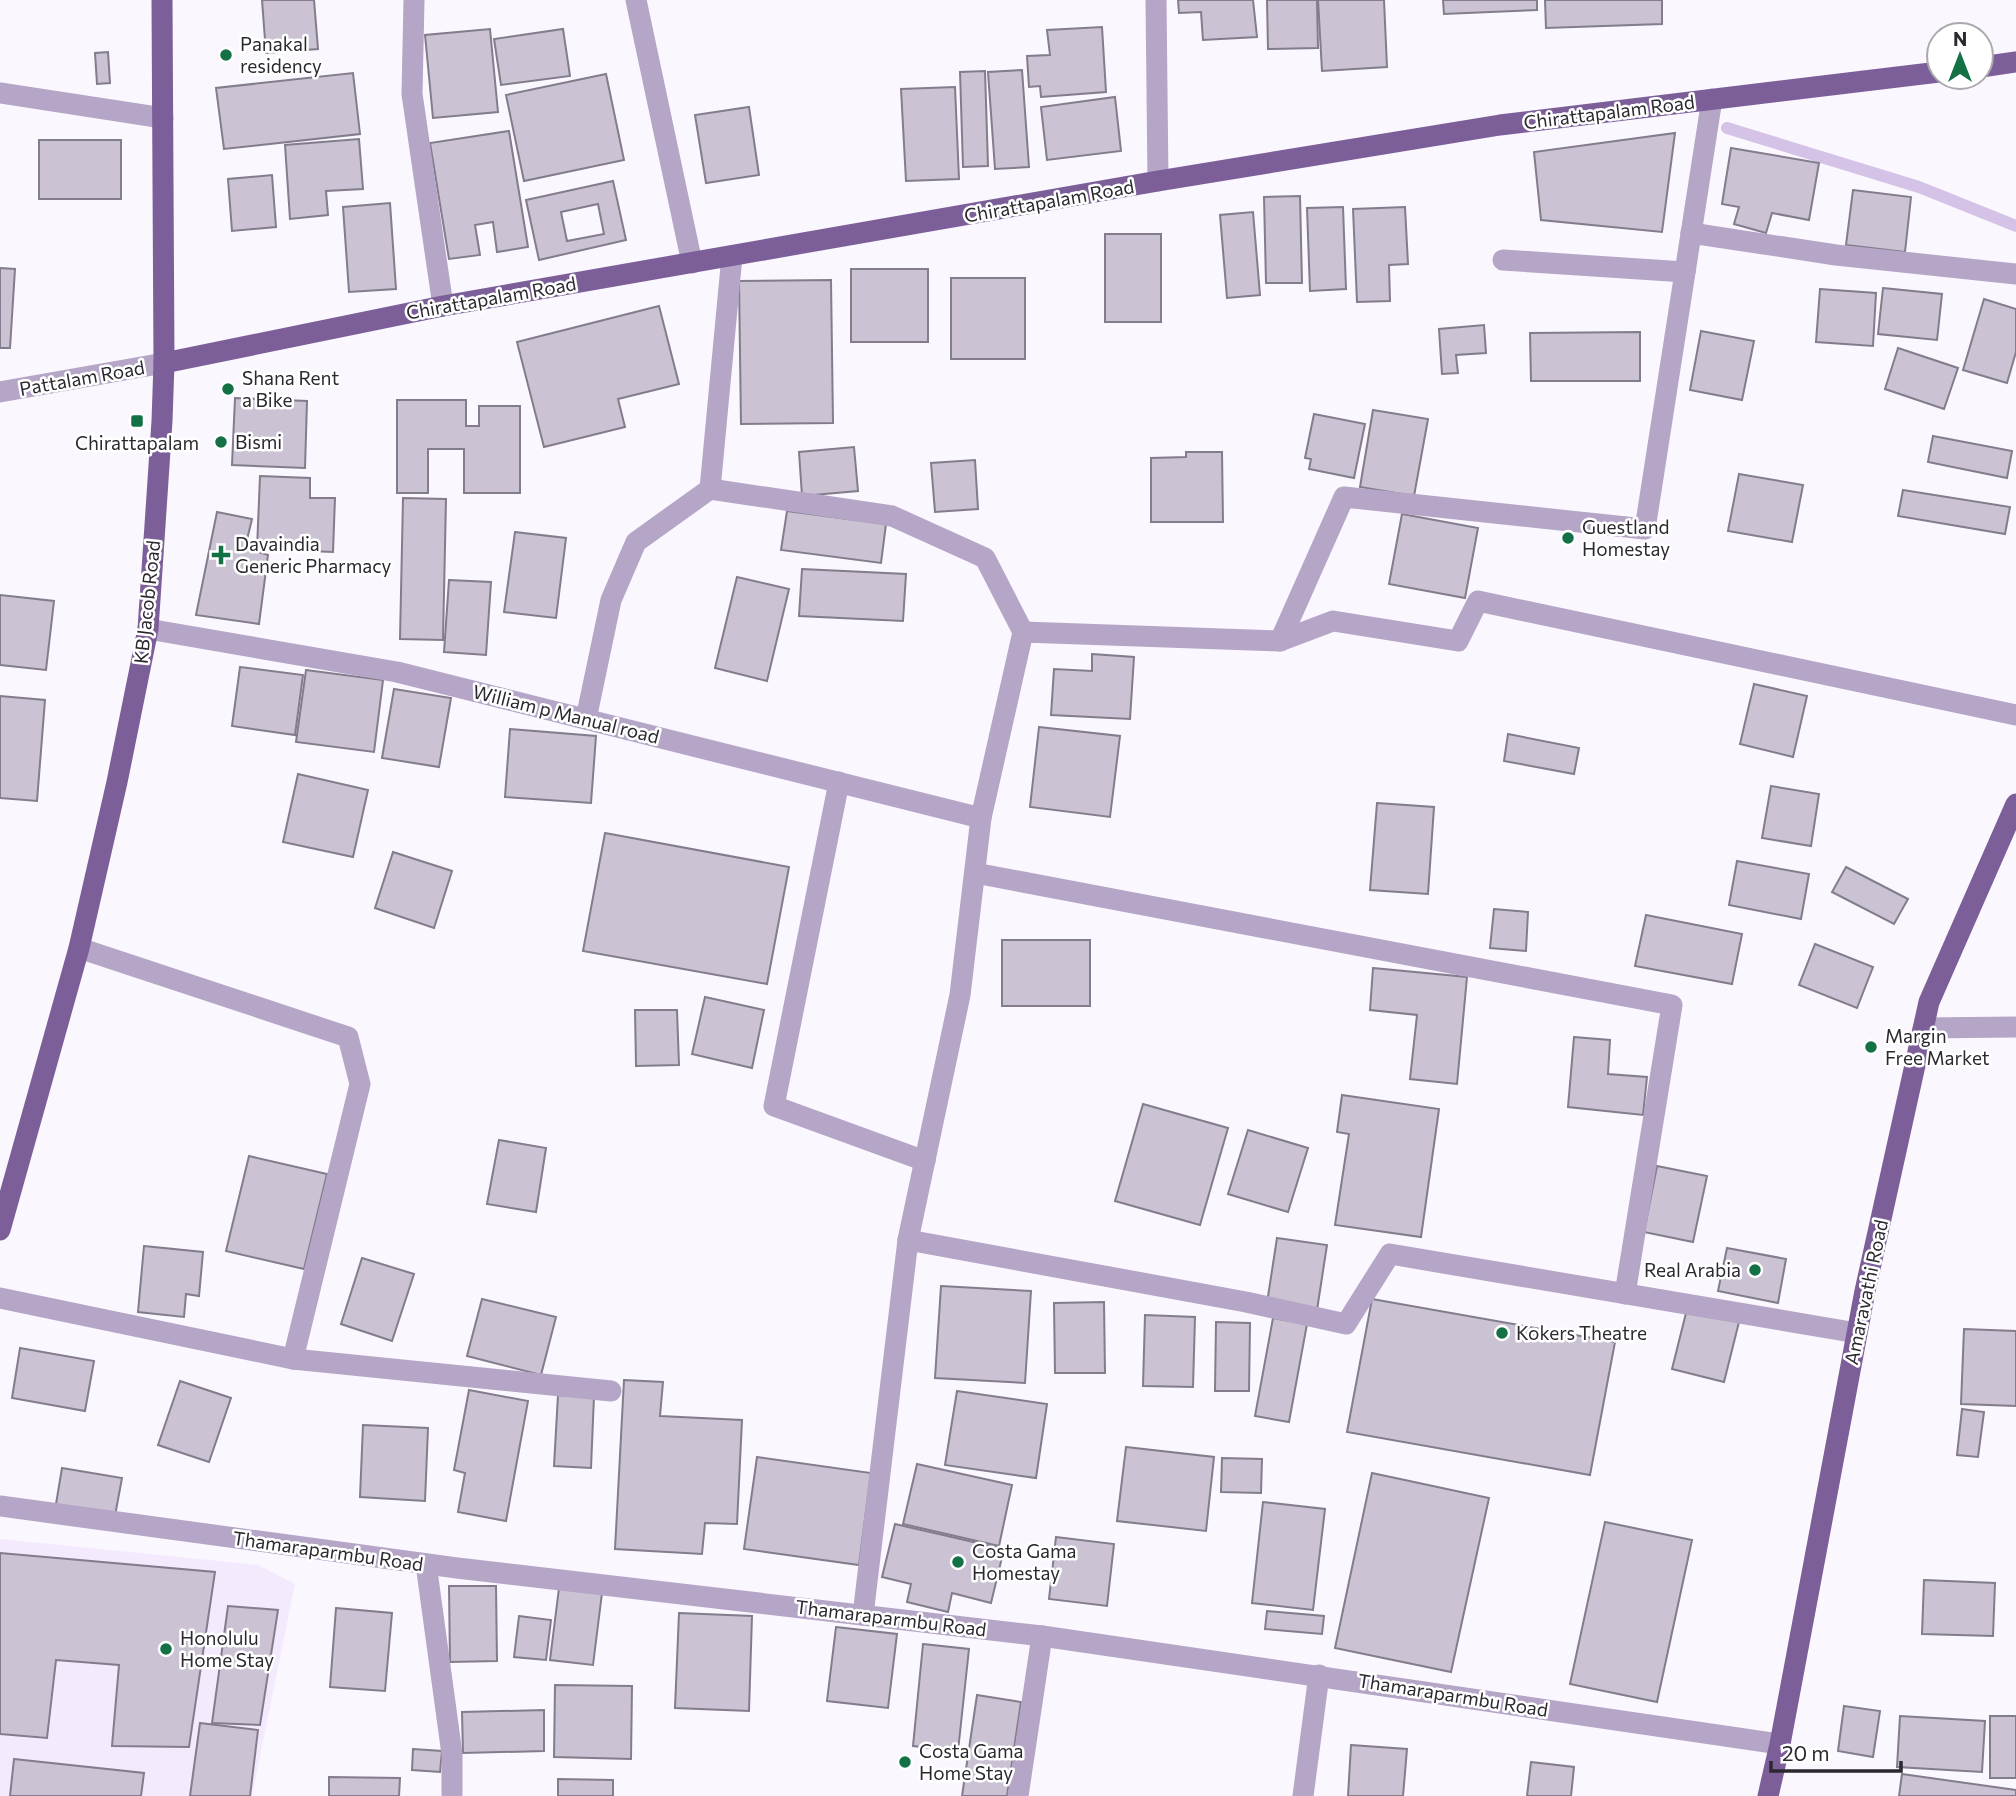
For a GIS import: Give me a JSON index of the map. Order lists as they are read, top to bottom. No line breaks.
{"streets":{"main road":["Chirattapalam Road","KB Jacob Road","Amaravathi Road"],"street":["Pattalam Road","William p Manual road","Thamaraparmbu Road"]},"crossings":[["Chirattapalam Road","Pattalam Road"],["Chirattapalam Road","KB Jacob Road"],["Pattalam Road","KB Jacob Road"],["KB Jacob Road","William p Manual road"],["Amaravathi Road","Thamaraparmbu Road"]],"places":{"other":["Panakal residency","Shana Rent a Bike","Bismi","Guestland Homestay","Margin Free Market","Real Arabia","Kokers Theatre","Costa Gama Homestay","Honolulu Home Stay","Costa Gama Home Stay"],"transit":["Chirattapalam"],"health":["Davaindia Generic Pharmacy"]},"scale_bar":"20 m","north":"top"}
